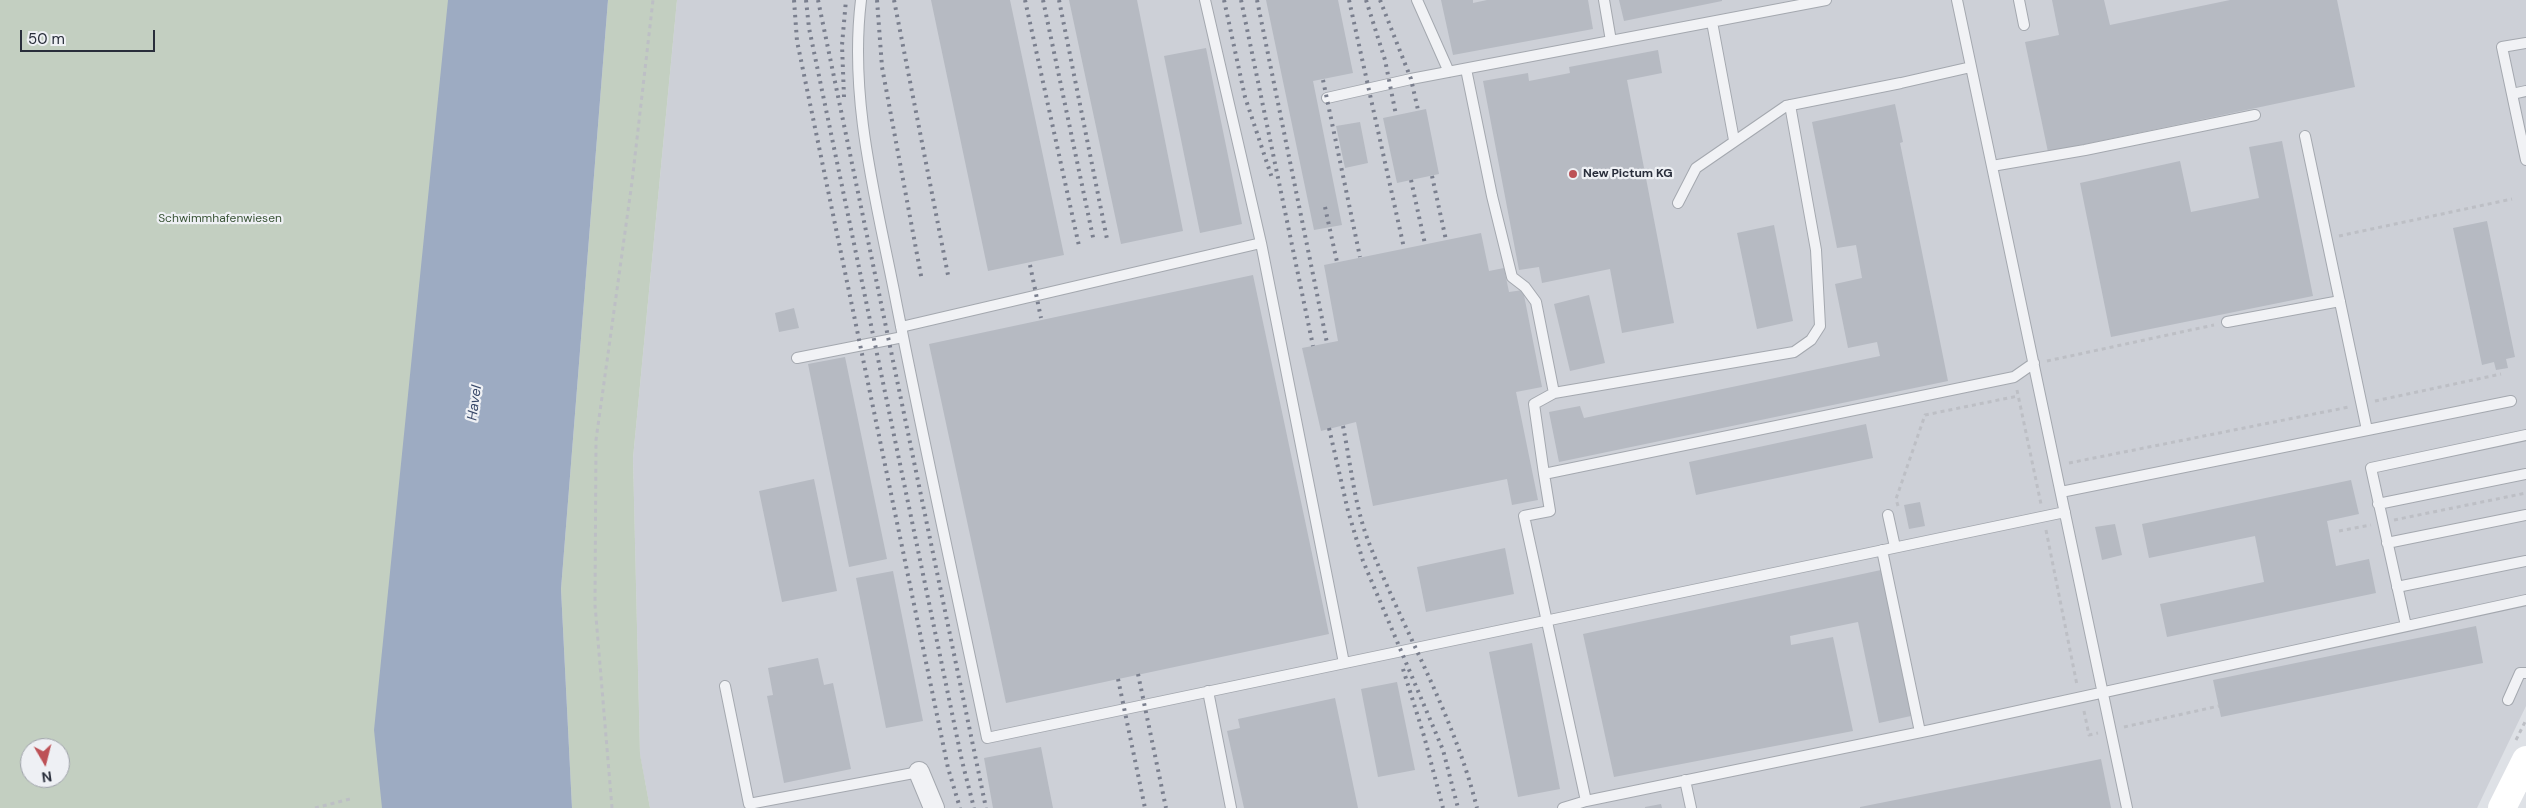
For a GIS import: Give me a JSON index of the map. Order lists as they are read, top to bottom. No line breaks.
{"water":["Havel"],"parks":["Schwimmhafenwiesen"],"places":["New Pictum KG"],"scale_bar":"50 m","north":"bottom"}
